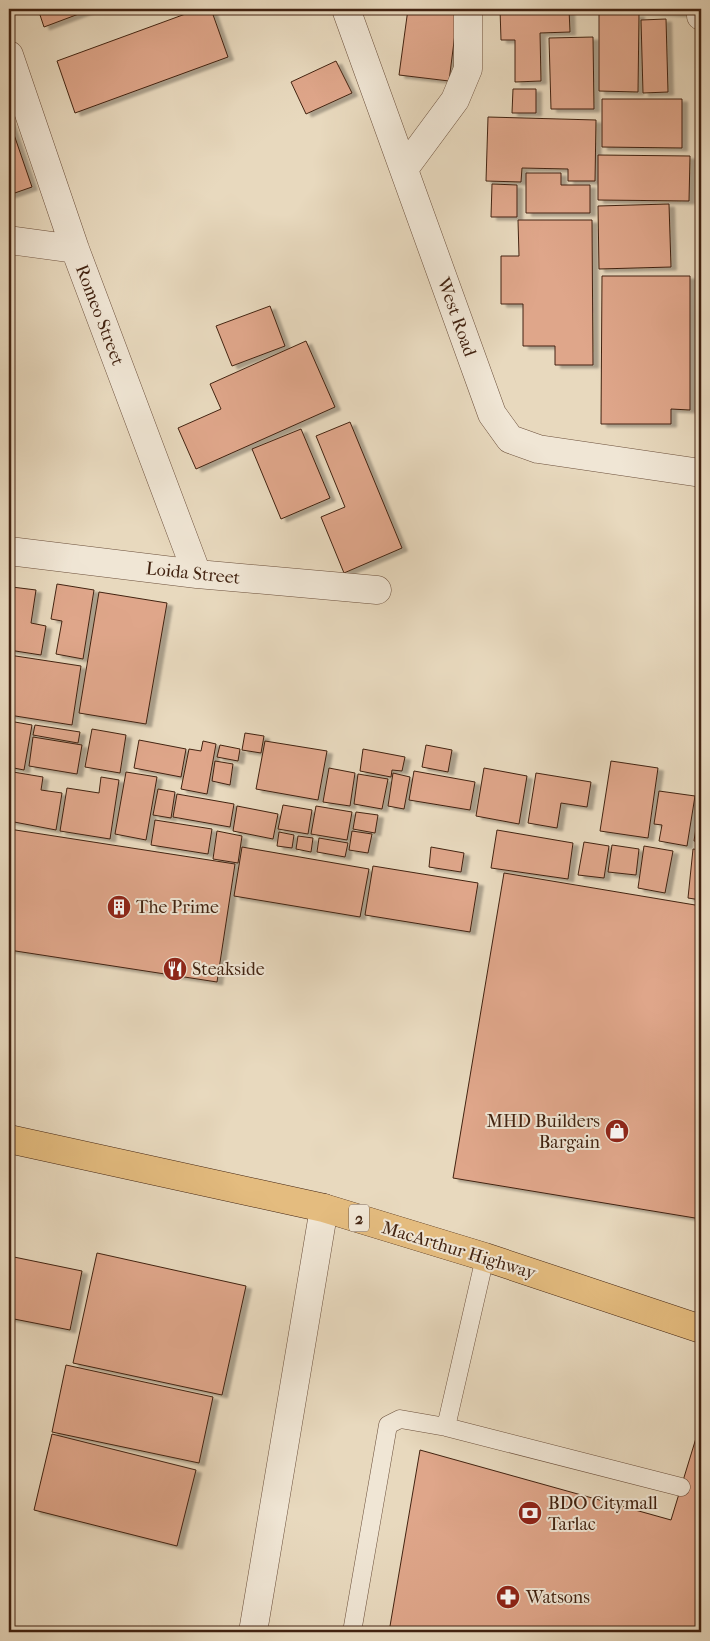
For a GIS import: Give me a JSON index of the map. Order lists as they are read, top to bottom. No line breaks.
{"streets":{"highway":["2","MacArthur Highway"],"street":["Romeo Street","West Road","Loida Street"]},"crossings":[["Romeo Street","Loida Street"]],"places":{"building":["The Prime"],"restaurant":["Steakside"],"shop":["MHD Builders Bargain"],"bank":["BDO Citymall Tarlac"],"pharmacy":["Watsons"]}}
